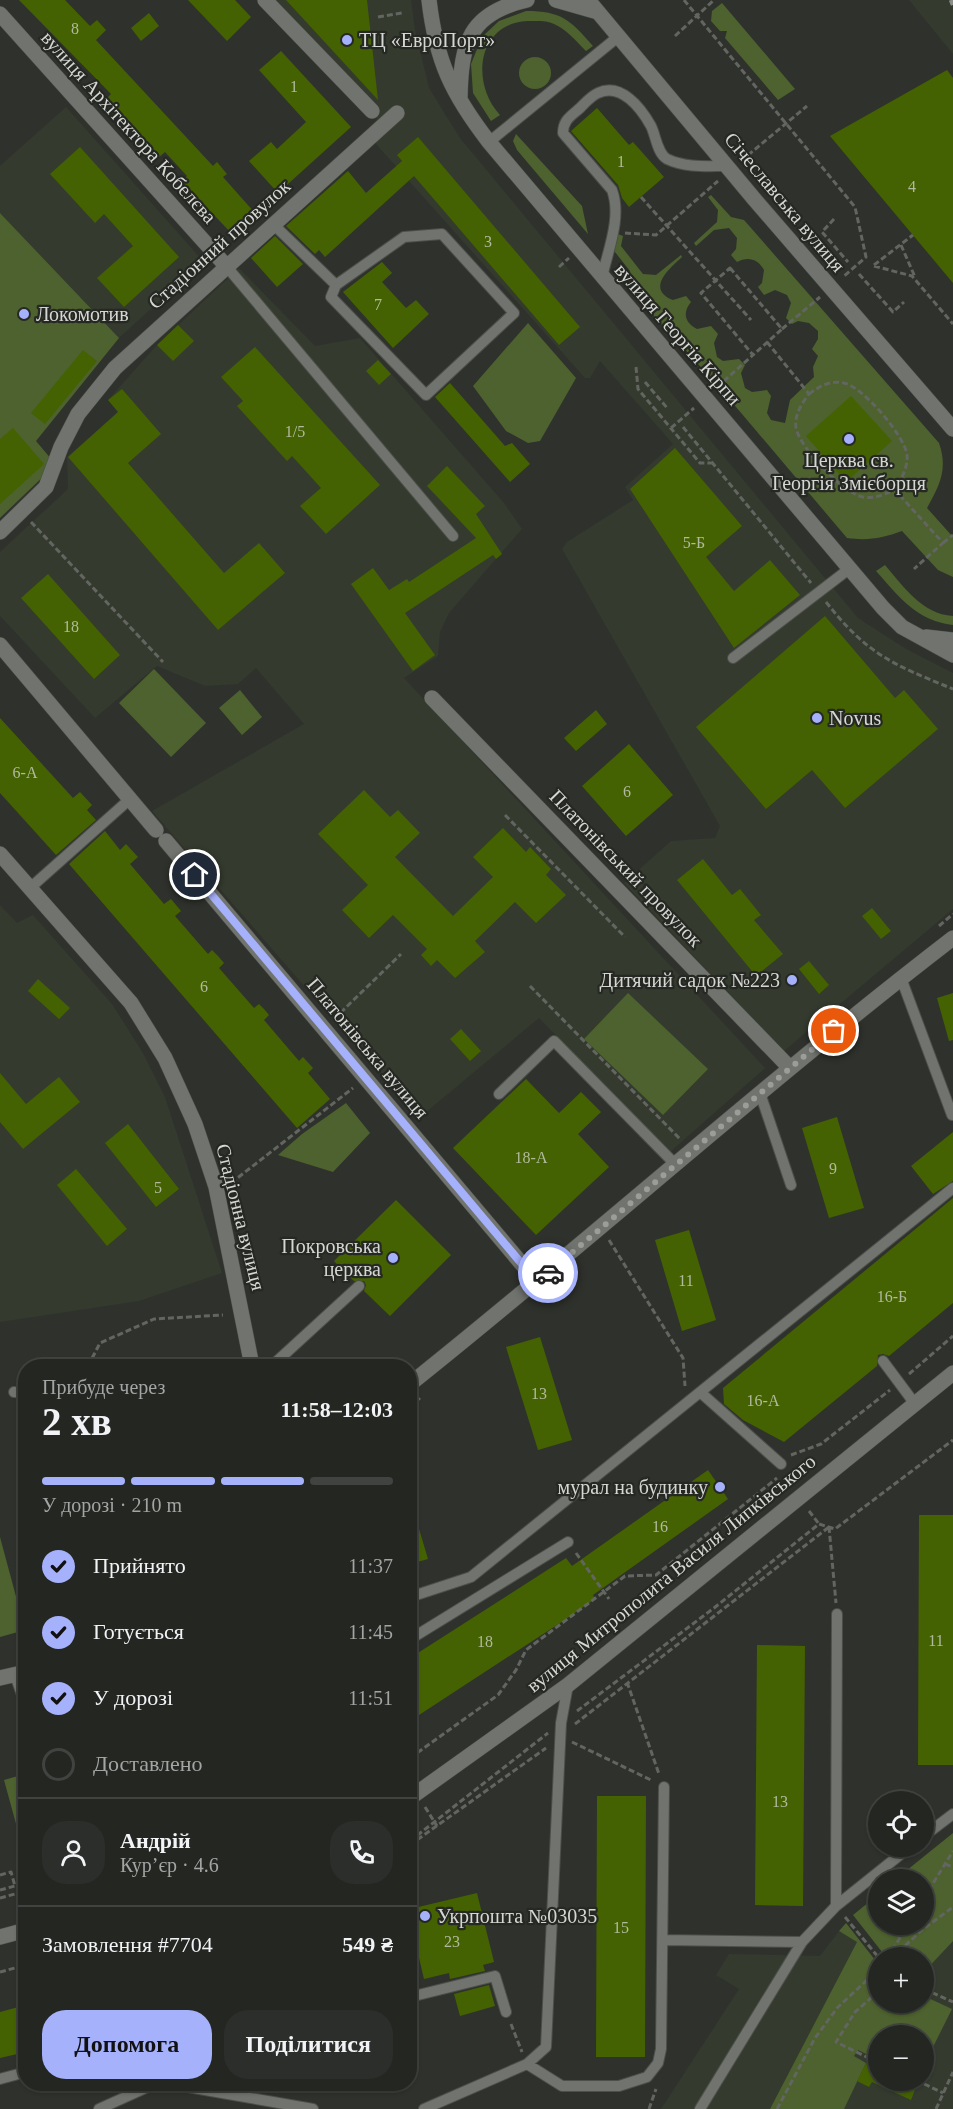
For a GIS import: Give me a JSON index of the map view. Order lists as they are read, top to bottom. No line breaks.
{"streets":{"street":["вулиця Архітектора Кобелєва","Січеславська вулиця","Стадіонний провулок","вулиця Георгія Кірпи","Платонівський провулок","Платонівська вулиця","Стадіонна вулиця","вулиця Митрополита Василя Липківського"]},"crossings":[["вулиця Архітектора Кобелєва","Стадіонний провулок"]],"places":["ТЦ «ЕвроПорт»","Локомотив","Церква св. Георгія Змієборця","Novus","Дитячий садок №223","Покровська церква","мурал на будинку","Укрпошта №03035"],"house_numbers":["8","1","1","4","3","7","1/5","5-Б","18","6-А","6","6","18-А","9","5","11","16-Б","13","16-А","16","11","18","13","15","23"],"page":{"heading":["2 хв","Прибуде через","11:58–12:03"],"panel":["Андрій","Кур’єр · 4.6","Замовлення #7704","549 ₴"],"bar":"У дорозі · 210 m","list":[["Прийнято","11:37"],["Готується","11:45"],["У дорозі","11:51"],"Доставлено"],"map_buttons":["+","−"],"buttons":["Допомога","Поділитися"]}}
